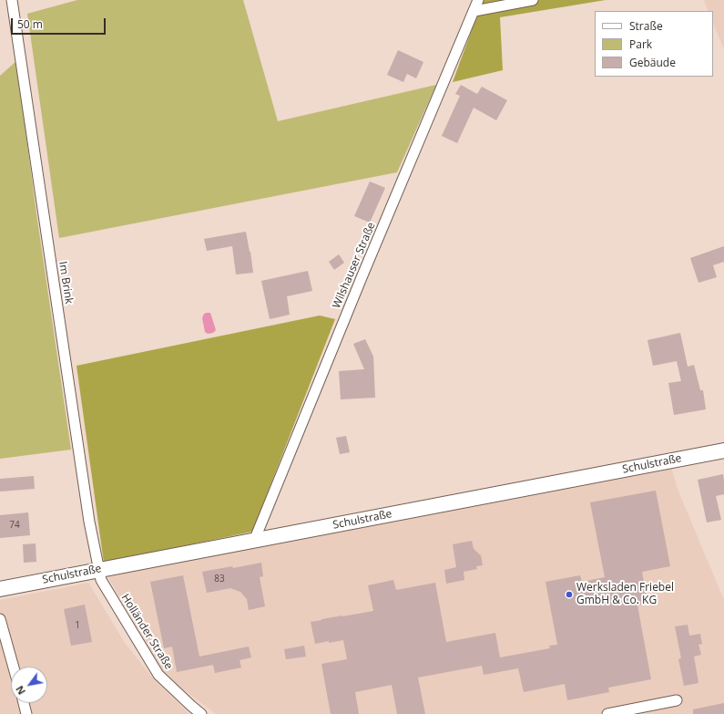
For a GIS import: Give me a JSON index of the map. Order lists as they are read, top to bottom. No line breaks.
{"streets":{"street":["Wilshauser Straße","Im Brink","Schulstraße","Holländer Straße"]},"crossings":[["Wilshauser Straße","Schulstraße"],["Im Brink","Schulstraße"],["Im Brink","Holländer Straße"],["Schulstraße","Holländer Straße"]],"places":["Werksladen Friebel GmbH & Co. KG"],"house_numbers":["74","83","1"],"legend":["Straße","Park","Gebäude"],"scale_bar":"50 m","north":"bottom left"}
